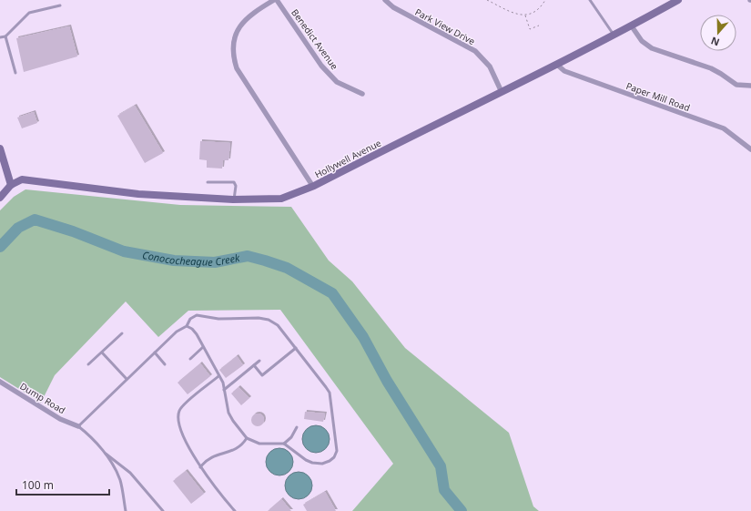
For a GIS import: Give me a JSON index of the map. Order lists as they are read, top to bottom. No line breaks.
{"streets":{"street":["Park View Drive","Benedict Avenue","Paper Mill Road","Hollywell Avenue","Dump Road"]},"crossings":[["Park View Drive","Hollywell Avenue"],["Paper Mill Road","Hollywell Avenue"]],"water":["Conococheague Creek"],"scale_bar":"100 m","north":"bottom"}
